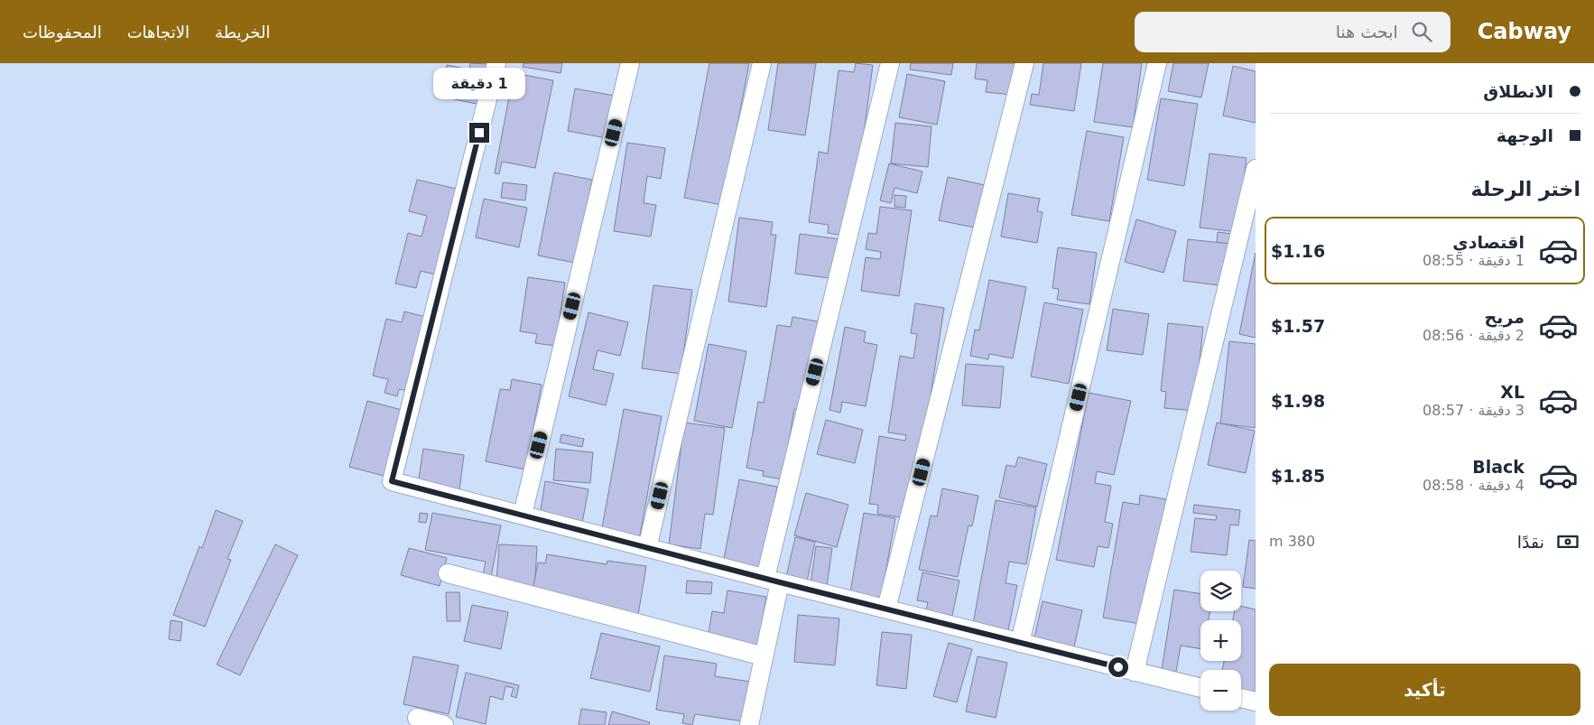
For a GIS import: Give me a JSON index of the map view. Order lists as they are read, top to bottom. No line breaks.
{"page":{"header":"Cabway","search":"ابحث هنا","nav":["الخريطة","الاتجاهات","المحفوظات"],"banner":["الانطلاق","الوجهة"],"bubble":"1 دقيقة","heading":"اختر الرحلة","list":[{"name":"اقتصادي","note":"1 دقيقة · 08:55","value":"$1.16"},{"name":"مريح","note":"2 دقيقة · 08:56","value":"$1.57"},{"name":"XL","note":"3 دقيقة · 08:57","value":"$1.98"},{"name":"Black","note":"4 دقيقة · 08:58","value":"$1.85"}],"pay":["نقدًا","380 m"],"map_buttons":["+","−"],"buttons":"تأكيد"}}
